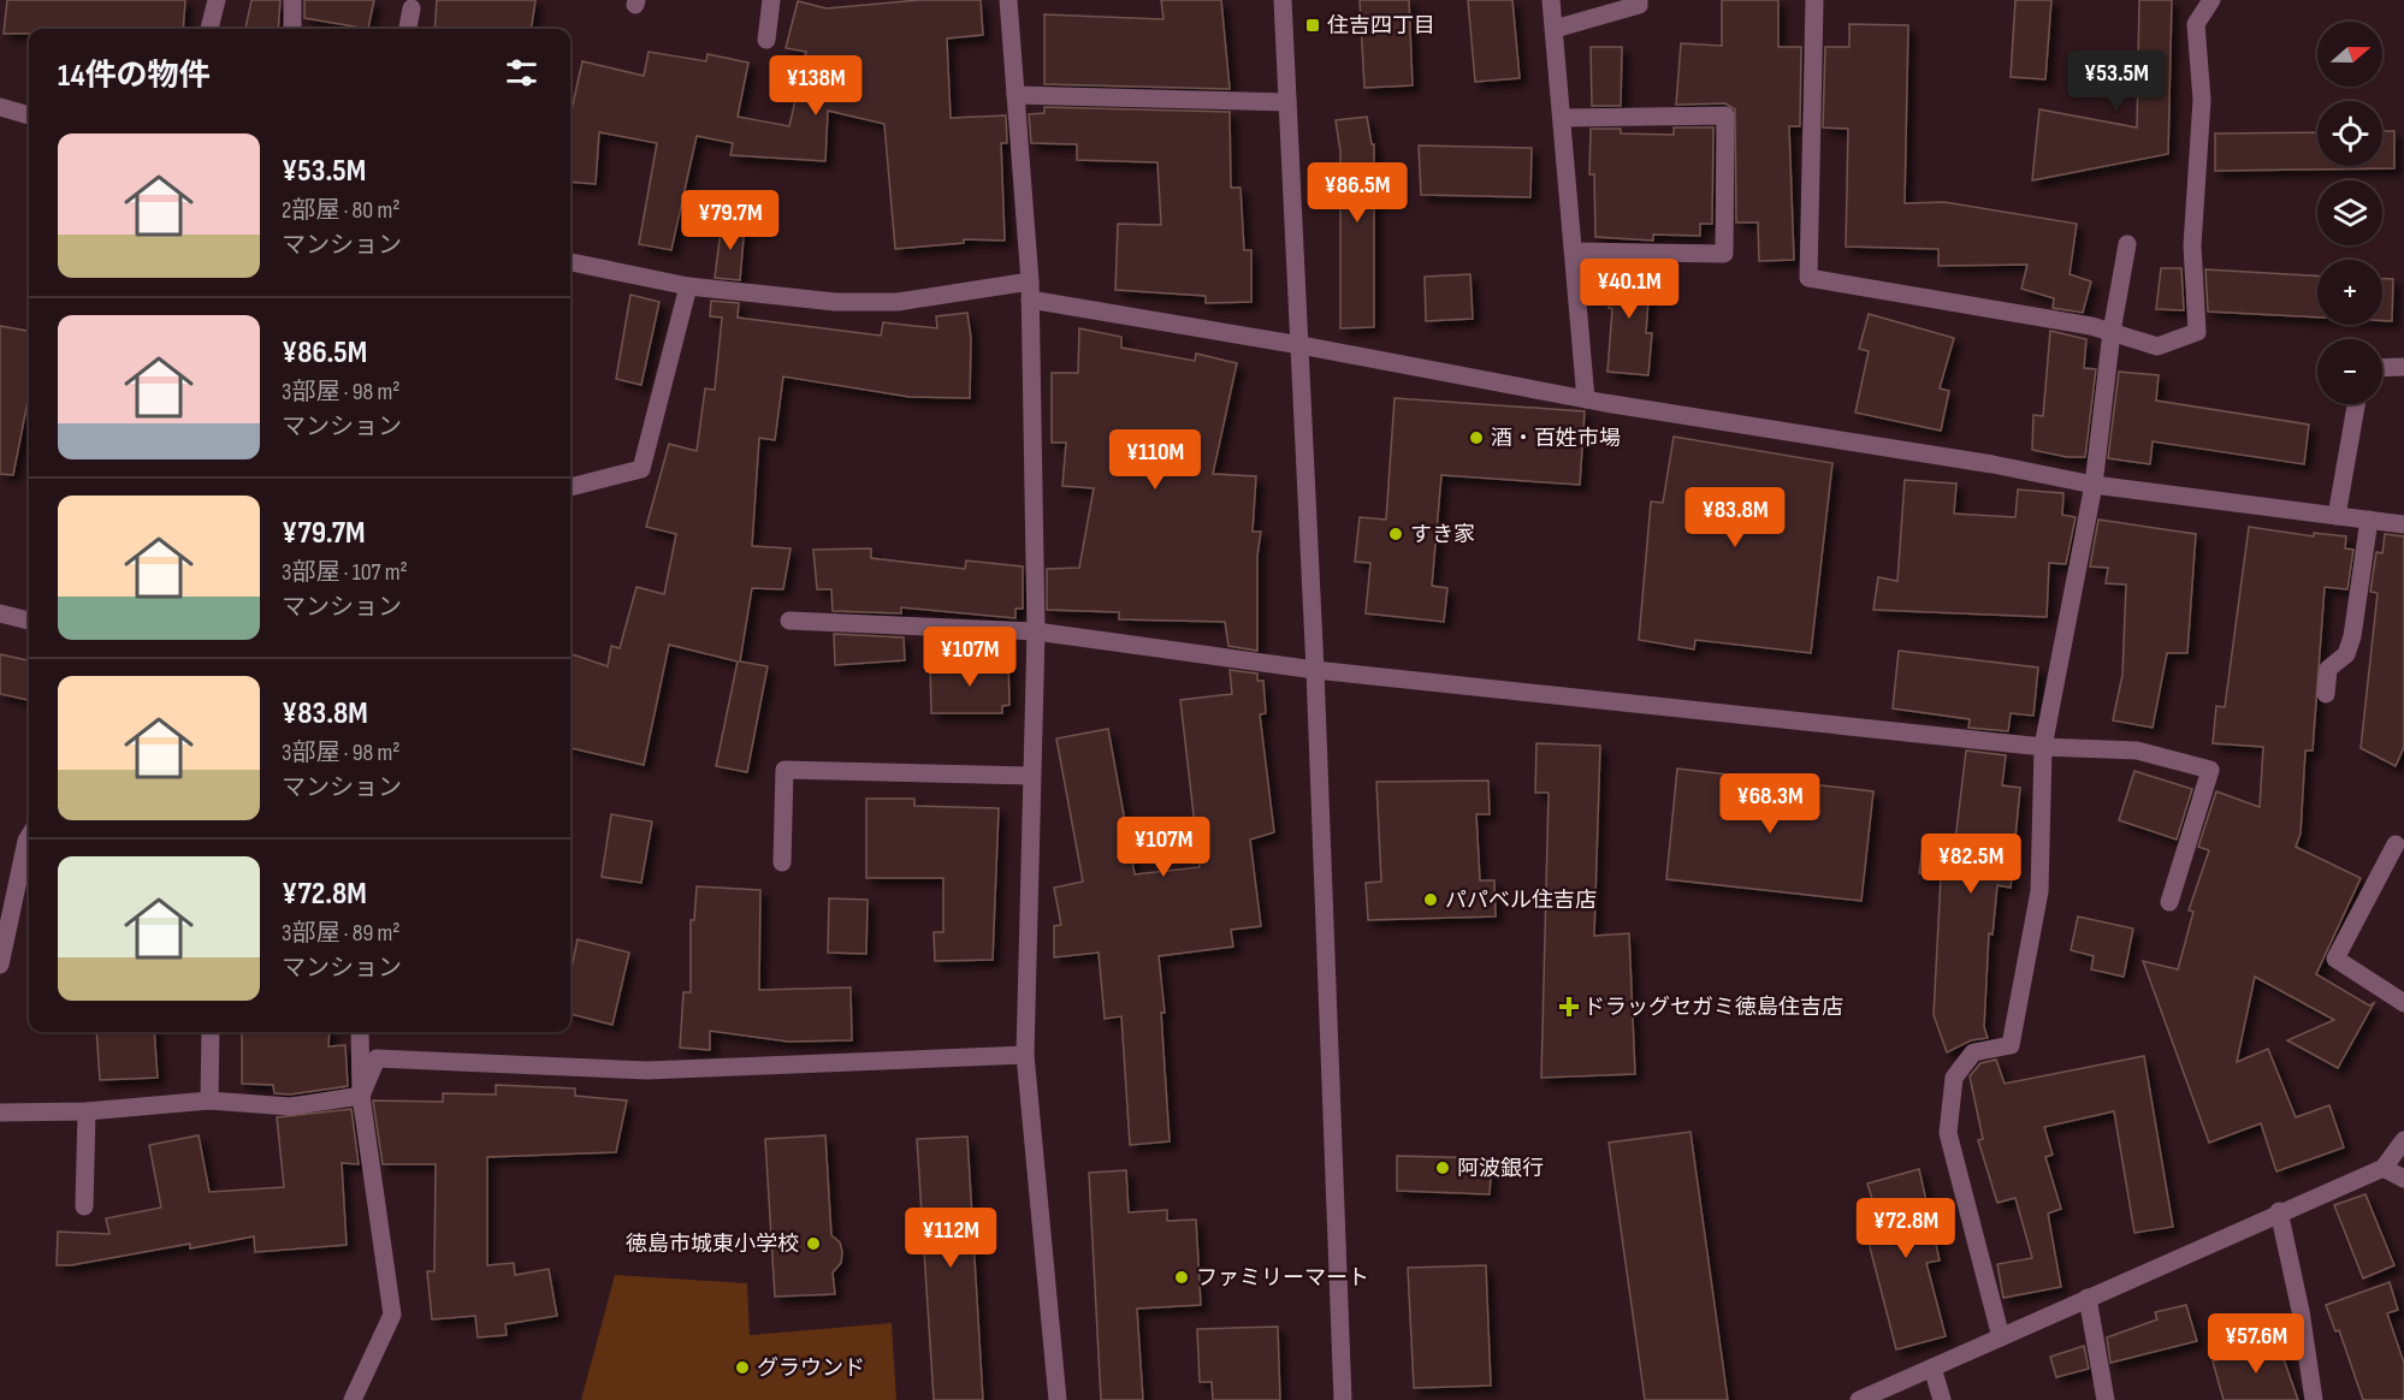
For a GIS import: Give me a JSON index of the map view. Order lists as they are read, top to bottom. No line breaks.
{"places":{"transit":["住吉四丁目"],"other":["酒・百姓市場","すき家","パパベル住吉店","阿波銀行","徳島市城東小学校","ファミリーマート","グラウンド"],"health":["ドラッグセガミ徳島住吉店"]},"north":"right","page":{"map_buttons":["+","−"],"heading":"14件の物件","price":["¥53.5M","¥138M","¥86.5M","¥79.7M","¥40.1M","¥110M","¥83.8M","¥107M","¥68.3M","¥107M","¥82.5M","¥72.8M","¥112M","¥57.6M"],"list":[{"name":"¥53.5M","note":"2部屋 · 80 m² · マンション"},{"name":"¥86.5M","note":"3部屋 · 98 m² · マンション"},{"name":"¥79.7M","note":"3部屋 · 107 m² · マンション"},{"name":"¥83.8M","note":"3部屋 · 98 m² · マンション"},{"name":"¥72.8M","note":"3部屋 · 89 m² · マンション"}]}}
